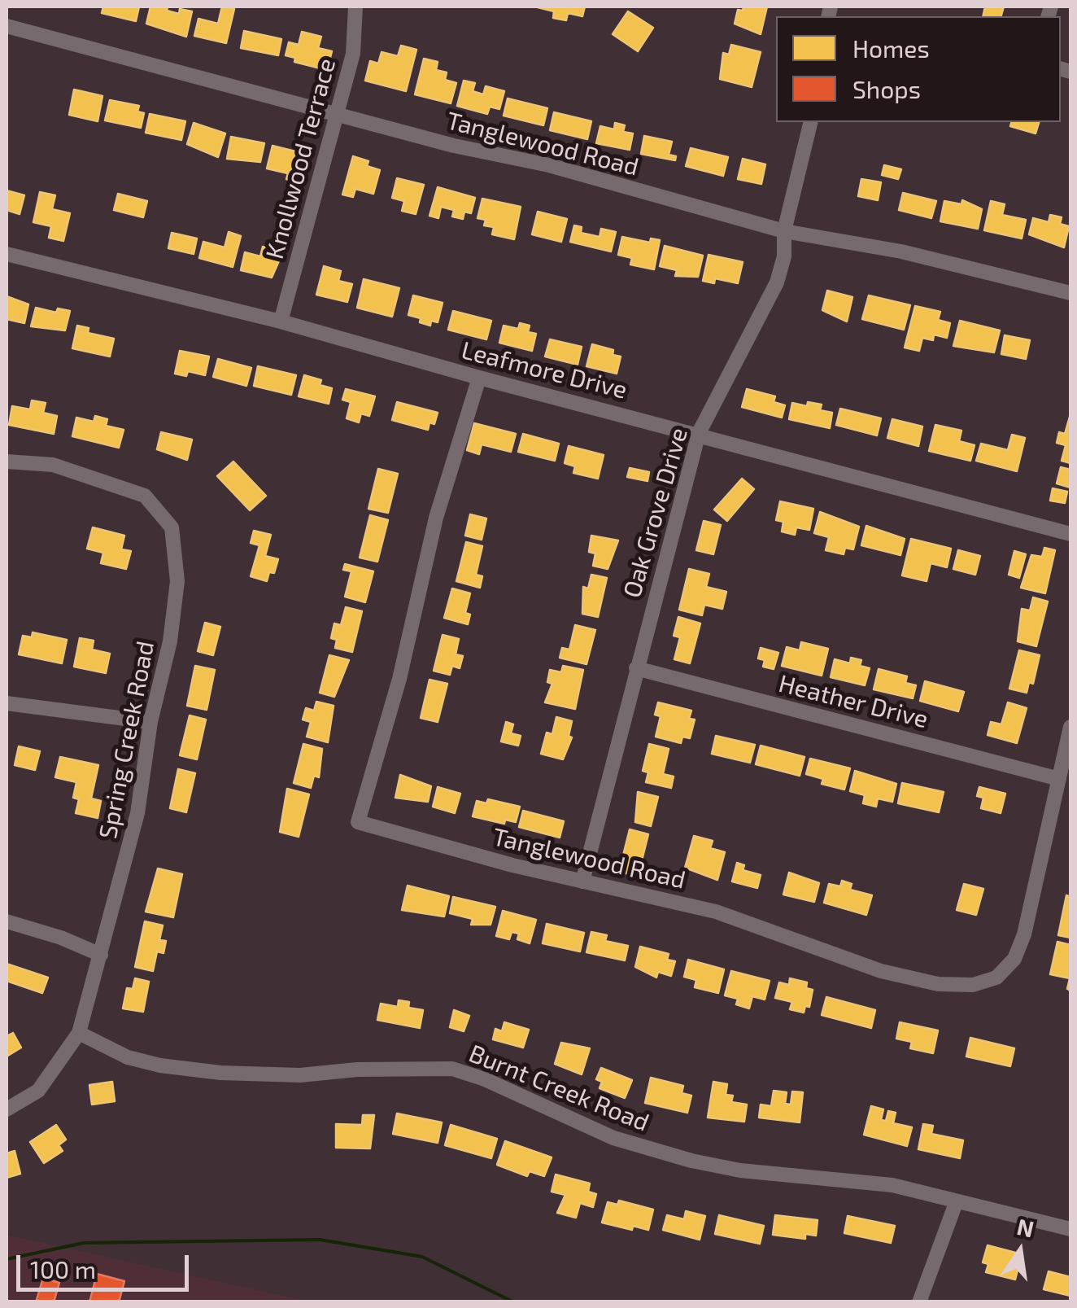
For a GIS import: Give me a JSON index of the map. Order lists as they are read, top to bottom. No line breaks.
{"streets":{"street":["Tanglewood Road","Knollwood Terrace","Leafmore Drive","Oak Grove Drive","Heather Drive","Spring Creek Road","Burnt Creek Road"]},"crossings":[["Tanglewood Road","Knollwood Terrace"],["Tanglewood Road","Leafmore Drive"],["Tanglewood Road","Oak Grove Drive"],["Tanglewood Road","Heather Drive"],["Knollwood Terrace","Leafmore Drive"],["Leafmore Drive","Oak Grove Drive"],["Oak Grove Drive","Heather Drive"],["Spring Creek Road","Burnt Creek Road"]],"legend":["Homes","Shops"],"scale_bar":"100 m","north":"top"}
